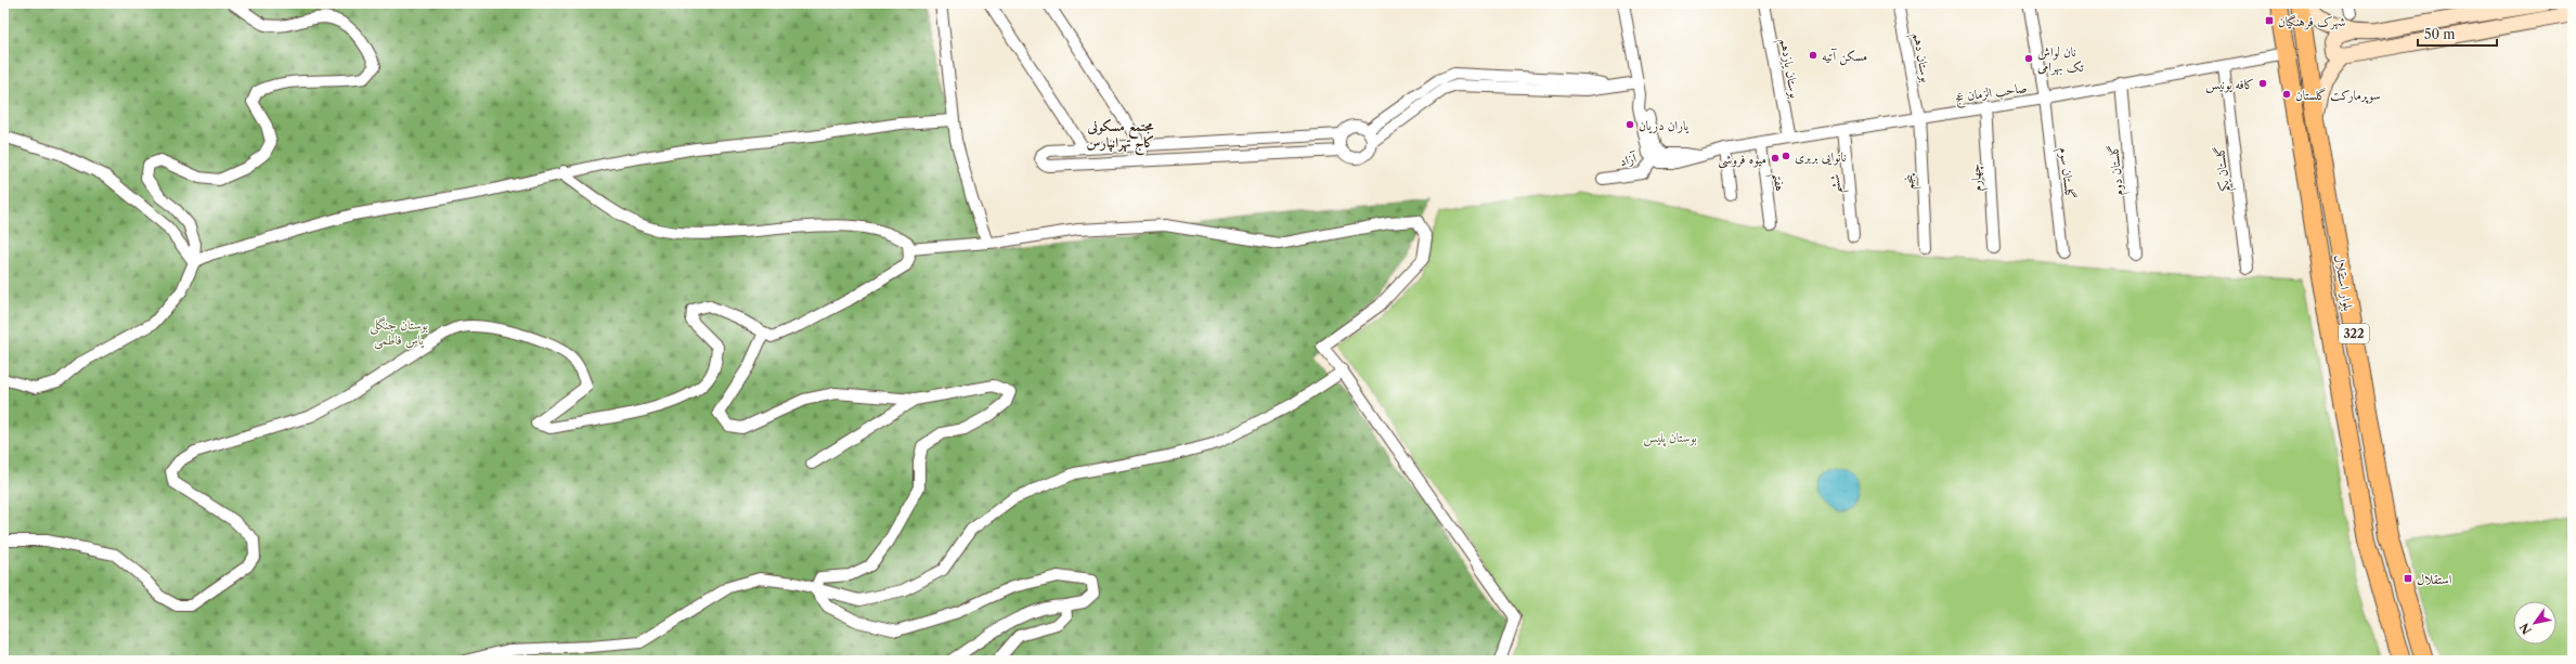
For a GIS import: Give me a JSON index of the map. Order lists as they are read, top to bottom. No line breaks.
{"streets":{"main road":["بلوار استقلال","322"],"street":["بوستان دهم","بوستان یازدهم","صاحب الزمان عج","آزاد","گلستان یکم","گلستان دوم","گلستان سوم","چهارم","هفتم","پنجم","ششم"]},"crossings":[["بوستان دهم","صاحب الزمان عج"],["بوستان دهم","پنجم"],["بوستان یازدهم","صاحب الزمان عج"],["صاحب الزمان عج","آزاد"],["صاحب الزمان عج","گلستان یکم"],["صاحب الزمان عج","گلستان دوم"],["صاحب الزمان عج","گلستان سوم"],["صاحب الزمان عج","چهارم"],["صاحب الزمان عج","هفتم"],["صاحب الزمان عج","پنجم"],["صاحب الزمان عج","ششم"],["صاحب الزمان عج","بلوار استقلال"]],"districts":["مجتمع مسکونی کاج تهرانپارس"],"parks":["بوستان جنگلی یاس فاطمی","بوستان پلیس"],"places":{"transit":["شهرک فرهنگیان","استقلال"],"other":["مسکن آتیه","نان‌ لواش‌ تک‌ بهرامی","کافه یونیس","سوپرمارکت گلستان","یاران دریان","نانوایی بربری","میوه فروشی"]},"scale_bar":"50 m","north":"bottom left"}
